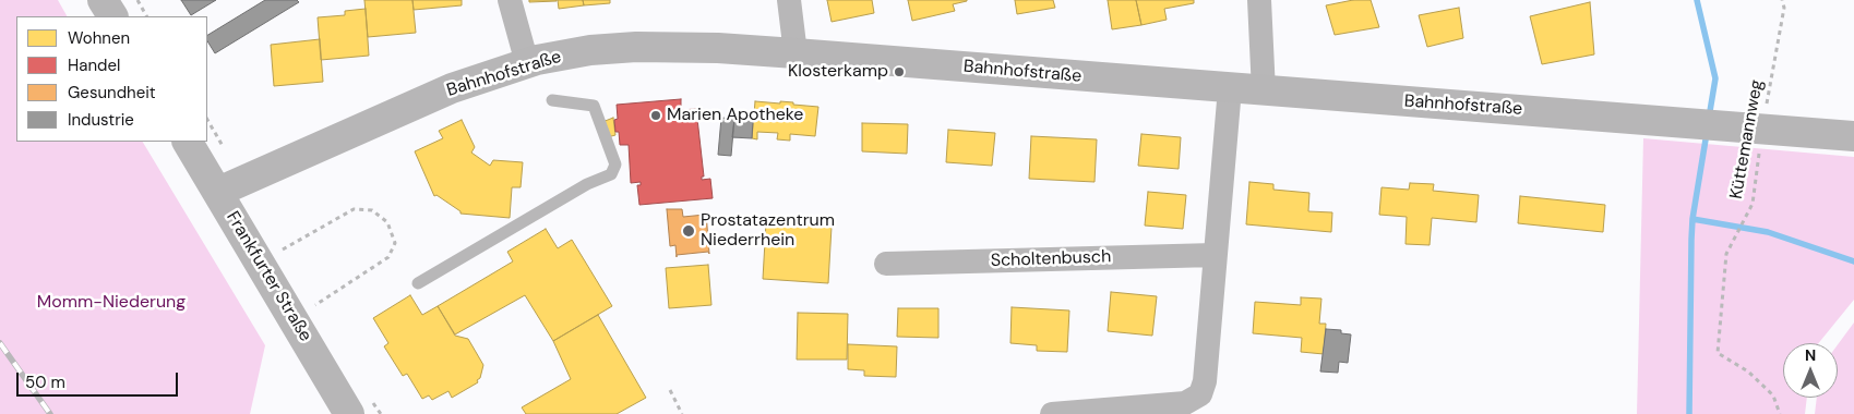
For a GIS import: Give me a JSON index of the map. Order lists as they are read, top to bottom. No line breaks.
{"streets":{"street":["Bahnhofstraße","Scholtenbusch","Frankfurter Straße"],"path":["Küttemannweg"]},"crossings":[["Bahnhofstraße","Küttemannweg"],["Bahnhofstraße","Frankfurter Straße"]],"parks":["Momm-Niederung"],"places":["Klosterkamp","Marien Apotheke","Prostatazentrum Niederrhein"],"legend":["Wohnen","Handel","Gesundheit","Industrie"],"scale_bar":"50 m","north":"top"}
